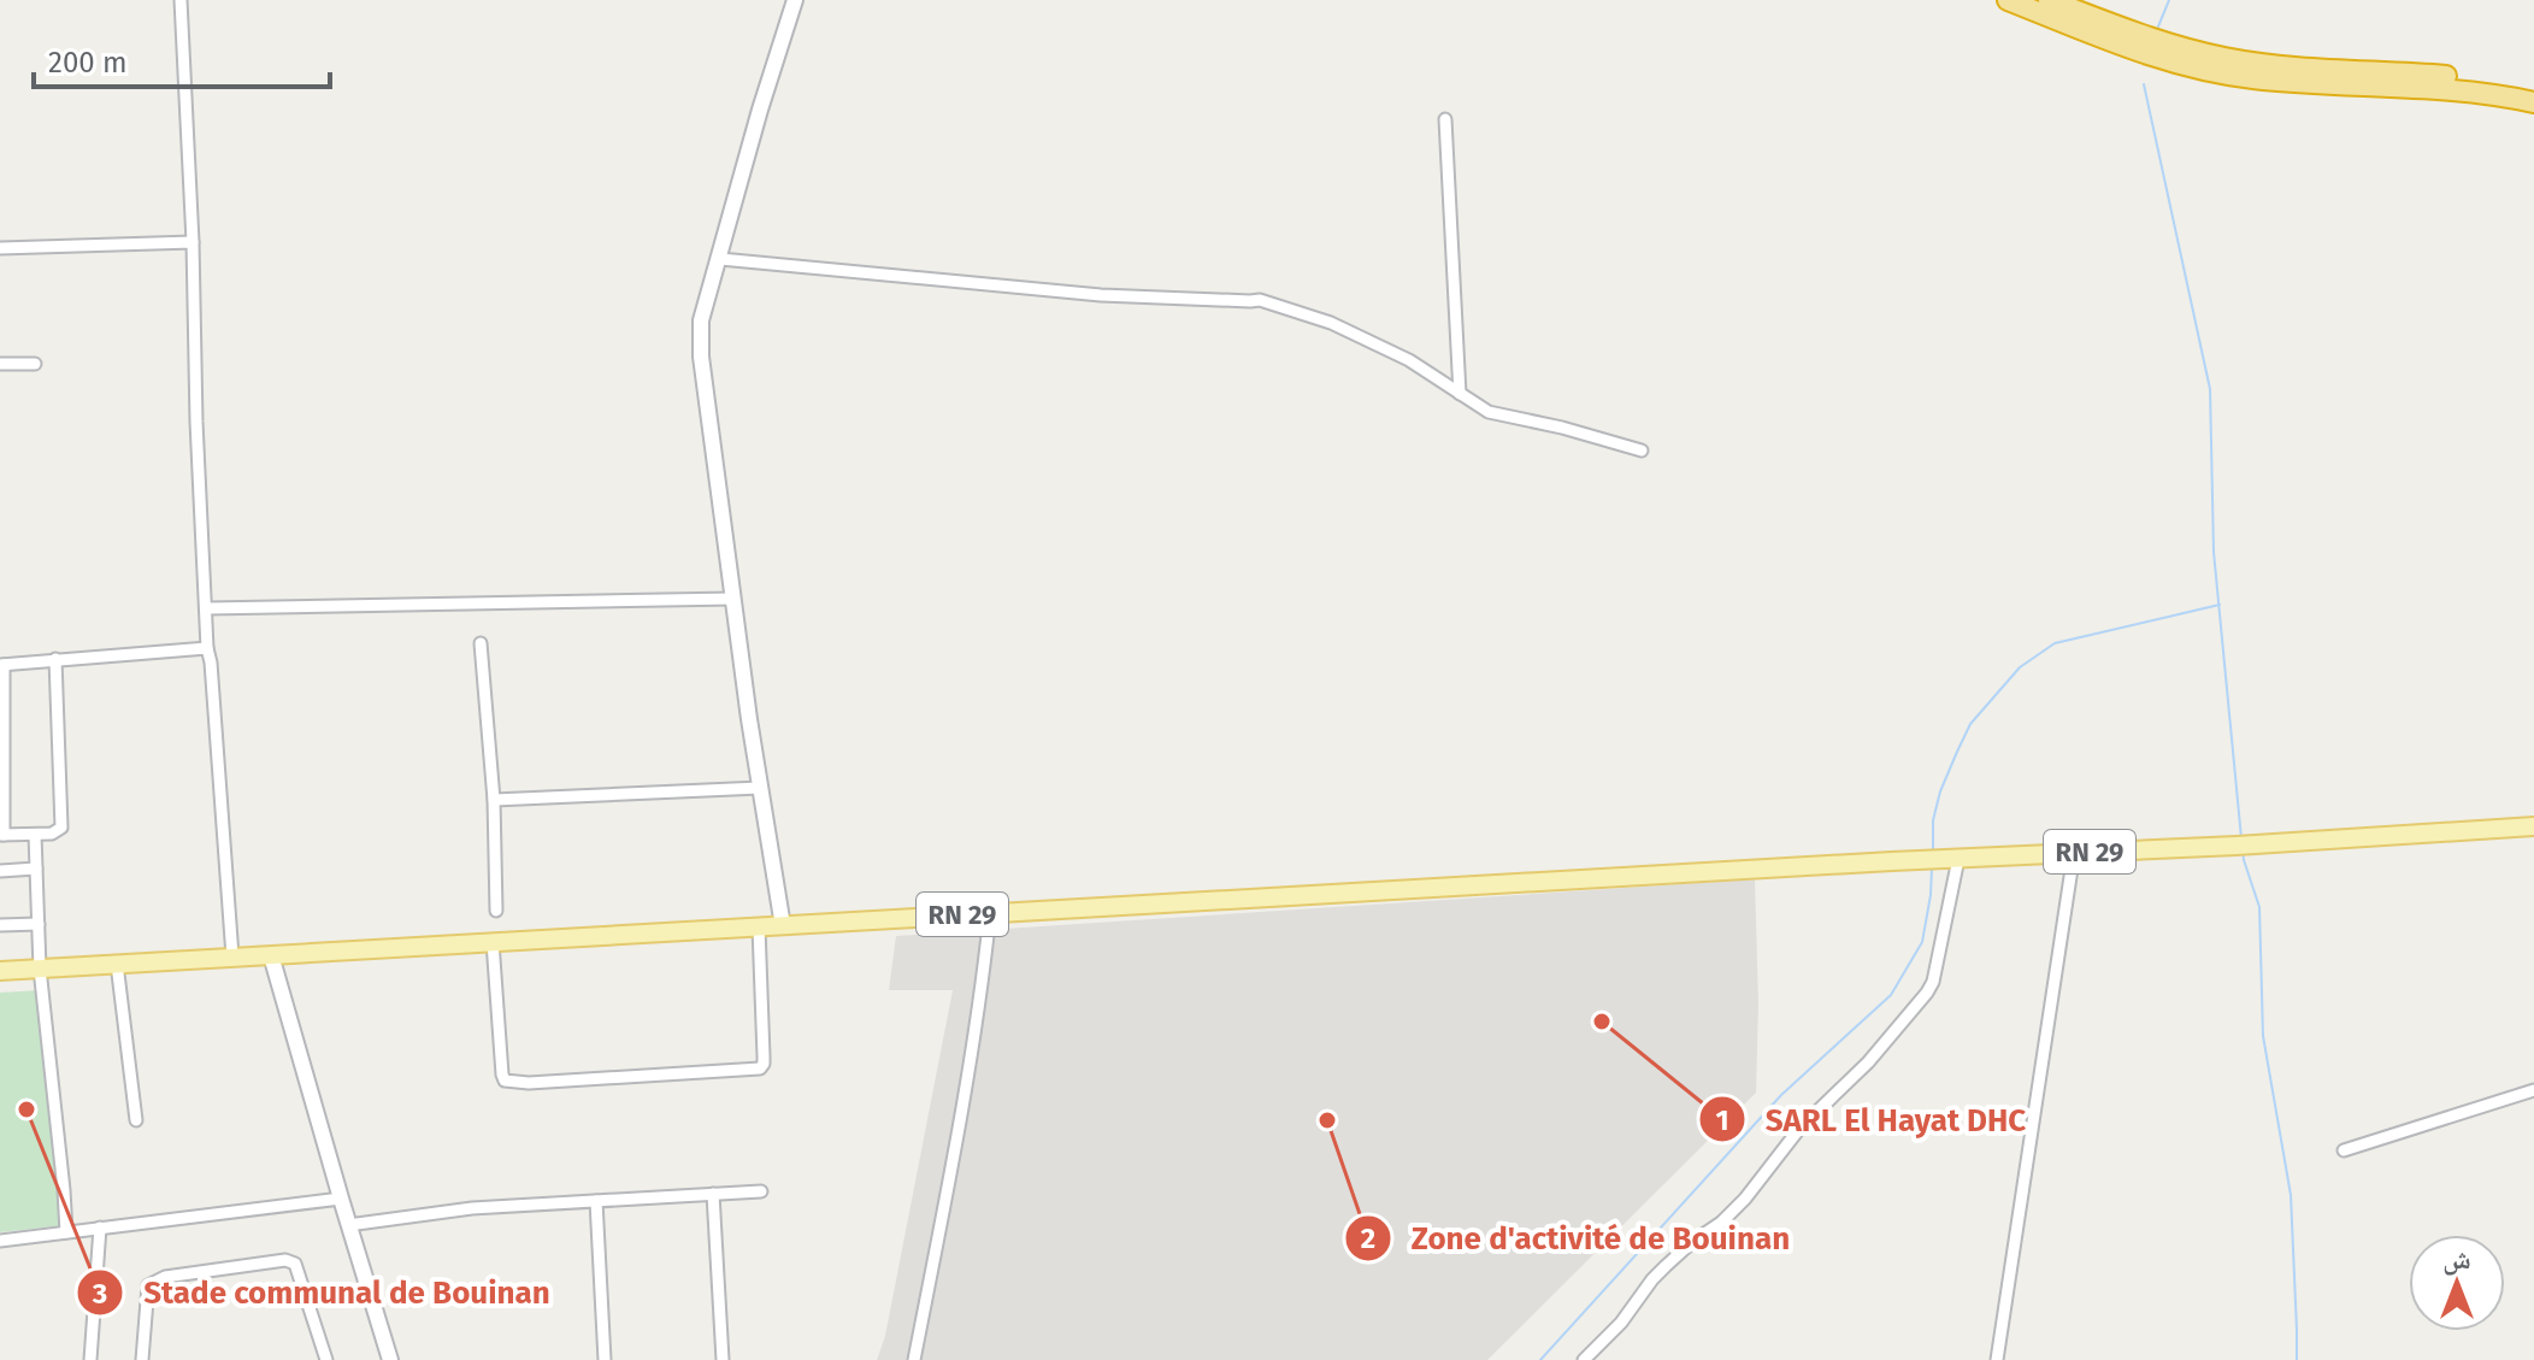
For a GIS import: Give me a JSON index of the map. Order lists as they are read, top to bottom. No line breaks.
{"streets":{"main road":["RN 29"]},"places":["SARL El Hayat DHC","Stade communal de Bouinan","Zone d'activité de Bouinan"],"scale_bar":"200 m","north":"top"}
